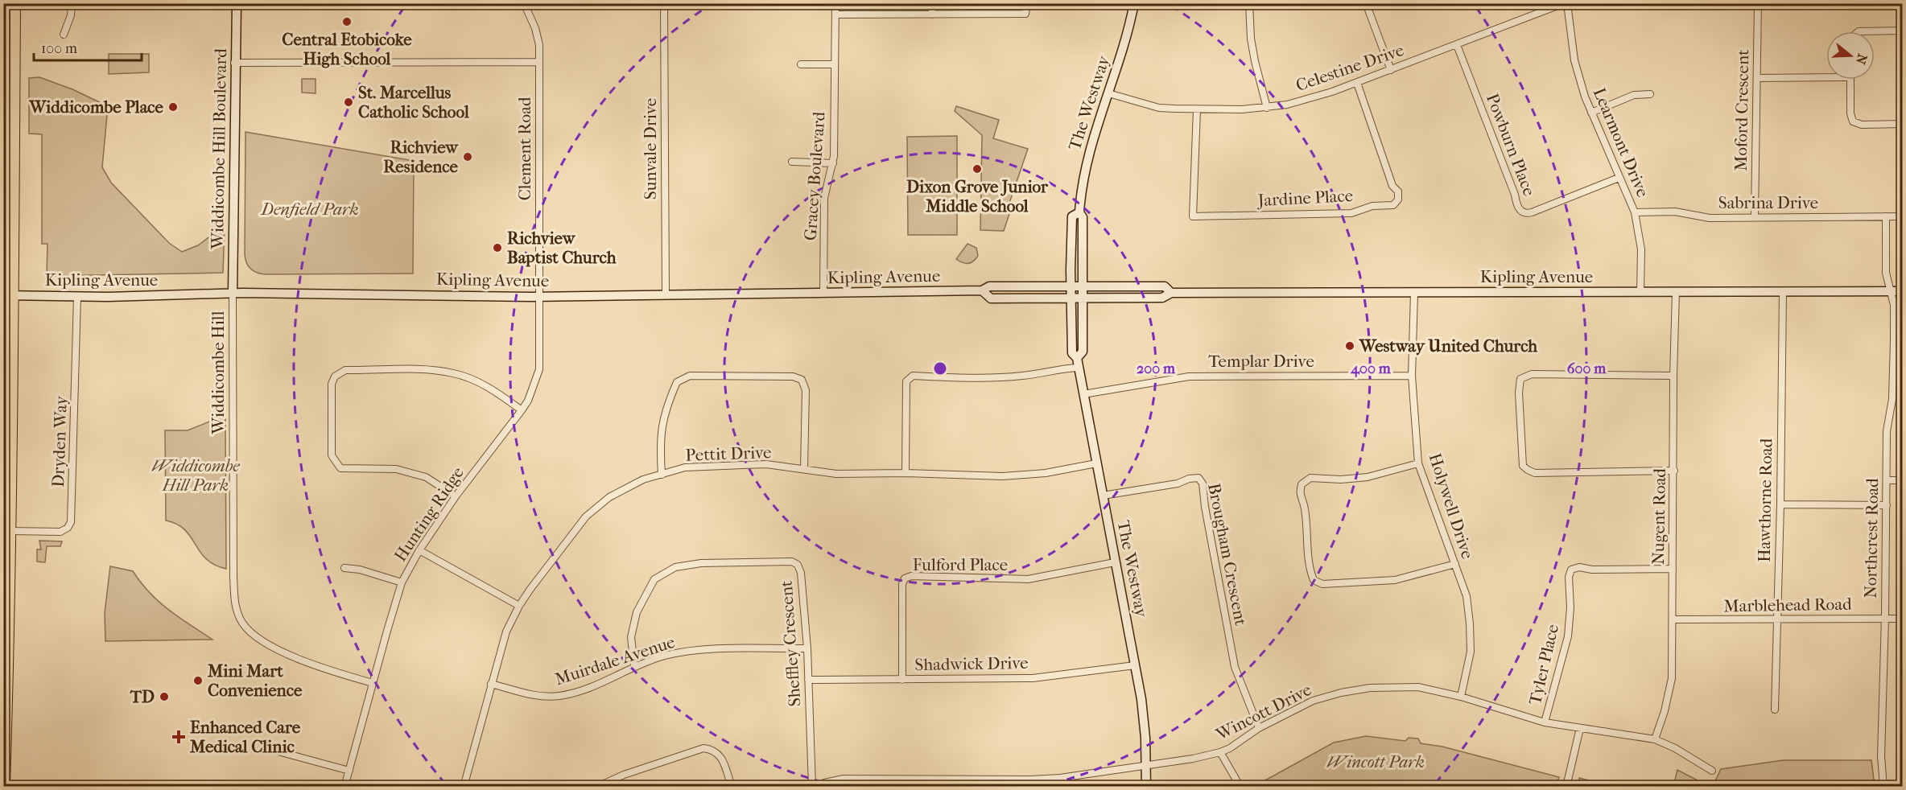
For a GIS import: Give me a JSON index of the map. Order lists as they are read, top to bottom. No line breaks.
{"streets":{"main road":["The Westway","Widdicombe Hill Boulevard","Kipling Avenue"],"street":["Celestine Drive","Moford Crescent","Learmont Drive","Powburn Place","Clement Road","Sunvale Drive","Gracey Boulevard","Jardine Place","Sabrina Drive","Templar Drive","Widdicombe Hill","Dryden Way","Pettit Drive","Hawthorne Road","Holywell Drive","Hunting Ridge","Nugent Road","Northcrest Road","Brougham Crescent","Fulford Place","Marblehead Road","Sheffley Crescent","Muirdale Avenue","Shadwick Drive","Tyler Place","Wincott Drive"]},"crossings":[["Celestine Drive","The Westway"],["Celestine Drive","Learmont Drive"],["Celestine Drive","Powburn Place"],["Celestine Drive","Jardine Place"],["The Westway","Kipling Avenue"],["The Westway","Templar Drive"],["The Westway","Pettit Drive"],["The Westway","Brougham Crescent"],["The Westway","Fulford Place"],["The Westway","Shadwick Drive"],["The Westway","Wincott Drive"],["Moford Crescent","Sabrina Drive"],["Learmont Drive","Powburn Place"],["Learmont Drive","Sabrina Drive"],["Learmont Drive","Kipling Avenue"],["Widdicombe Hill Boulevard","Kipling Avenue"],["Widdicombe Hill Boulevard","Widdicombe Hill"],["Clement Road","Kipling Avenue"],["Clement Road","Hunting Ridge"],["Sunvale Drive","Kipling Avenue"],["Gracey Boulevard","Kipling Avenue"],["Sabrina Drive","Northcrest Road"],["Kipling Avenue","Widdicombe Hill"],["Kipling Avenue","Dryden Way"],["Kipling Avenue","Hawthorne Road"],["Kipling Avenue","Holywell Drive"],["Kipling Avenue","Hunting Ridge"],["Kipling Avenue","Nugent Road"],["Kipling Avenue","Northcrest Road"],["Templar Drive","Holywell Drive"],["Widdicombe Hill","Hunting Ridge"],["Pettit Drive","Muirdale Avenue"],["Hawthorne Road","Marblehead Road"],["Holywell Drive","Wincott Drive"],["Nugent Road","Marblehead Road"],["Nugent Road","Tyler Place"],["Nugent Road","Wincott Drive"],["Northcrest Road","Marblehead Road"],["Brougham Crescent","Wincott Drive"],["Fulford Place","Shadwick Drive"],["Sheffley Crescent","Muirdale Avenue"],["Sheffley Crescent","Shadwick Drive"],["Tyler Place","Wincott Drive"]],"parks":["Denfield Park","Widdicombe Hill Park","Wincott Park"],"places":{"other":["Central Etobicoke High School","St. Marcellus Catholic School","Widdicombe Place","Richview Residence","Dixon Grove Junior Middle School","Richview Baptist Church","Westway United Church","Mini Mart Convenience","TD"],"health":["Enhanced Care Medical Clinic"]},"scale_bar":"100 m","north":"right","rings":["200 m","400 m","600 m"]}
